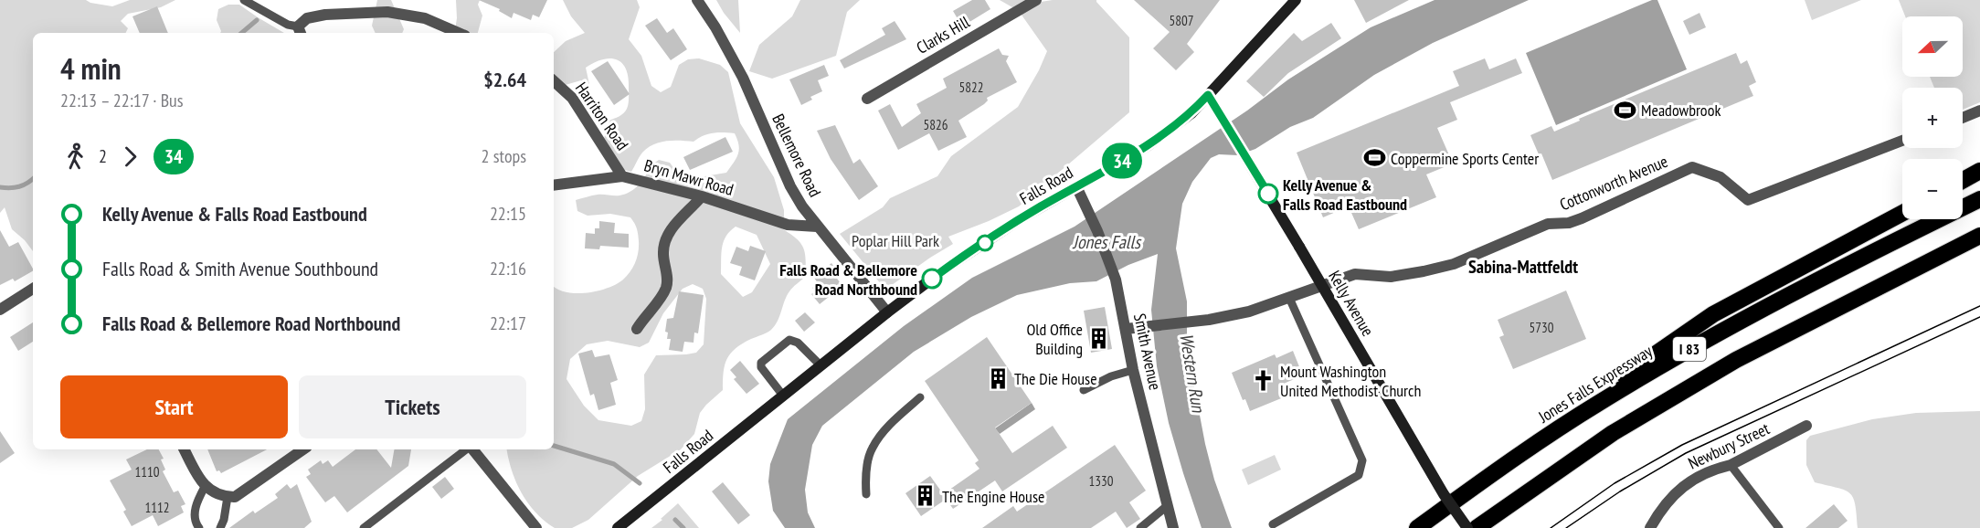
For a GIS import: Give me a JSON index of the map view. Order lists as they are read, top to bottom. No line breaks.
{"streets":{"highway":["I 83","Jones Falls Expressway"],"main road":["Falls Road","Kelly Avenue"],"street":["Clarks Hill","Harriton Road","Bellemore Road","Bryn Mawr Road","Cottonworth Avenue","Smith Avenue","Newbury Street"]},"crossings":[["Harriton Road","Bryn Mawr Road"],["Bellemore Road","Bryn Mawr Road"],["Bellemore Road","Falls Road"],["Cottonworth Avenue","Smith Avenue"],["Falls Road","Kelly Avenue"],["Falls Road","Smith Avenue"]],"districts":["Sabina-Mattfeldt"],"water":["Jones Falls","Western Run"],"parks":["Poplar Hill Park"],"places":{"sports":["Meadowbrook","Coppermine Sports Center"],"other":["Kelly Avenue & Falls Road Eastbound","Falls Road & Bellemore Road Northbound"],"building":["Old Office Building","The Die House","The Engine House"],"church":["Mount Washington United Methodist Church"]},"lines":["bus line 34"],"house_numbers":["5807","5822","5826","5730","1110","1330","1112"],"north":"left","page":{"on_map":"34","map_buttons":["+","−"],"heading":["4 min","22:13 – 22:17 · Bus","$2.64"],"legs":["2","34","2 stops"],"list":[{"name":"Kelly Avenue & Falls Road Eastbound","value":"22:15"},{"name":"Falls Road & Smith Avenue Southbound","value":"22:16"},{"name":"Falls Road & Bellemore Road Northbound","value":"22:17"}],"buttons":["Start","Tickets"]}}
